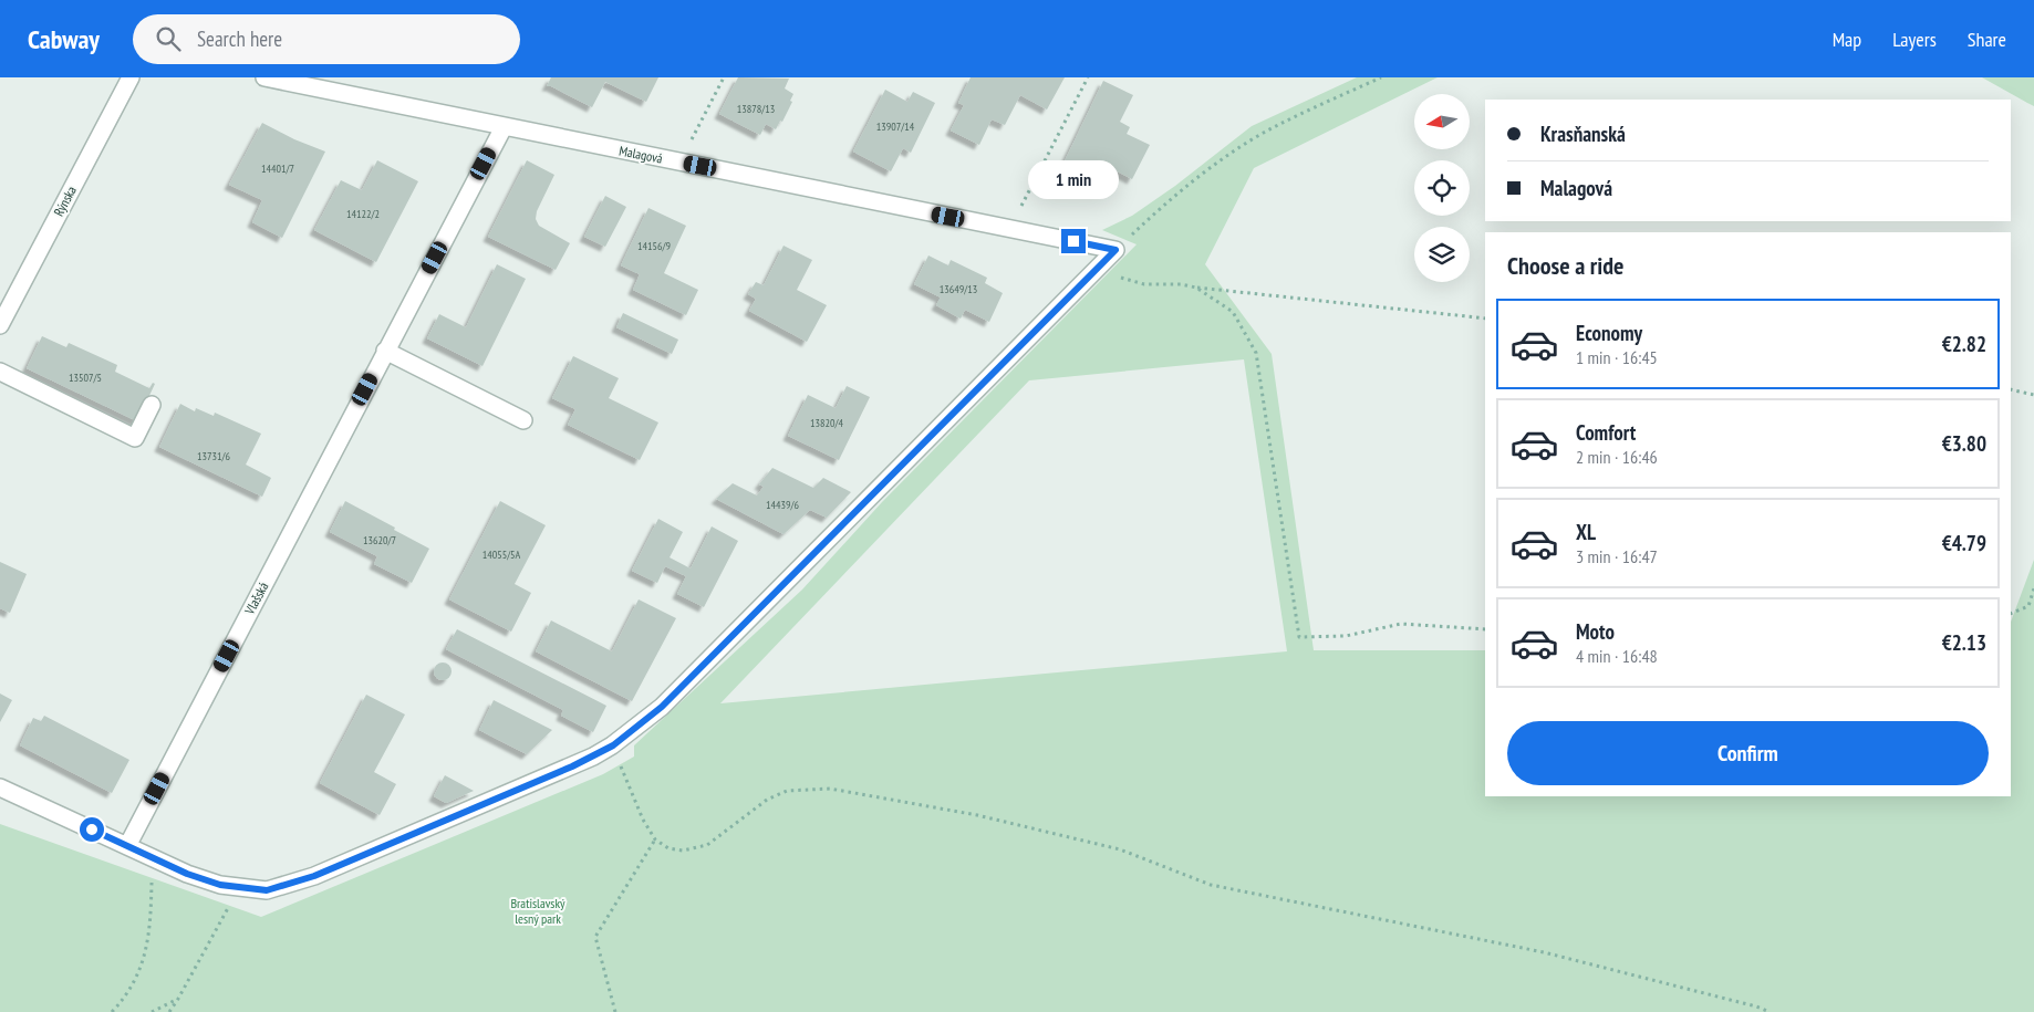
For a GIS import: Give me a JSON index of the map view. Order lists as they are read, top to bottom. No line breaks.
{"streets":{"street":["Malagová","Rýnska","Vlašská"]},"crossings":[["Malagová","Vlašská"]],"parks":["Bratislavský lesný park"],"house_numbers":["13878/13","13907/14","14401/7","14122/2","14156/9","13649/13","13507/5","13820/4","13731/6","14439/6","13620/7","14055/5A"],"north":"left","page":{"header":"Cabway","search":"Search here","nav":["Map","Layers","Share"],"banner":["Krasňanská","Malagová"],"bubble":"1 min","heading":"Choose a ride","list":[{"name":"Economy","note":"1 min · 16:45","value":"€2.82"},{"name":"Comfort","note":"2 min · 16:46","value":"€3.80"},{"name":"XL","note":"3 min · 16:47","value":"€4.79"},{"name":"Moto","note":"4 min · 16:48","value":"€2.13"}],"buttons":"Confirm"}}
